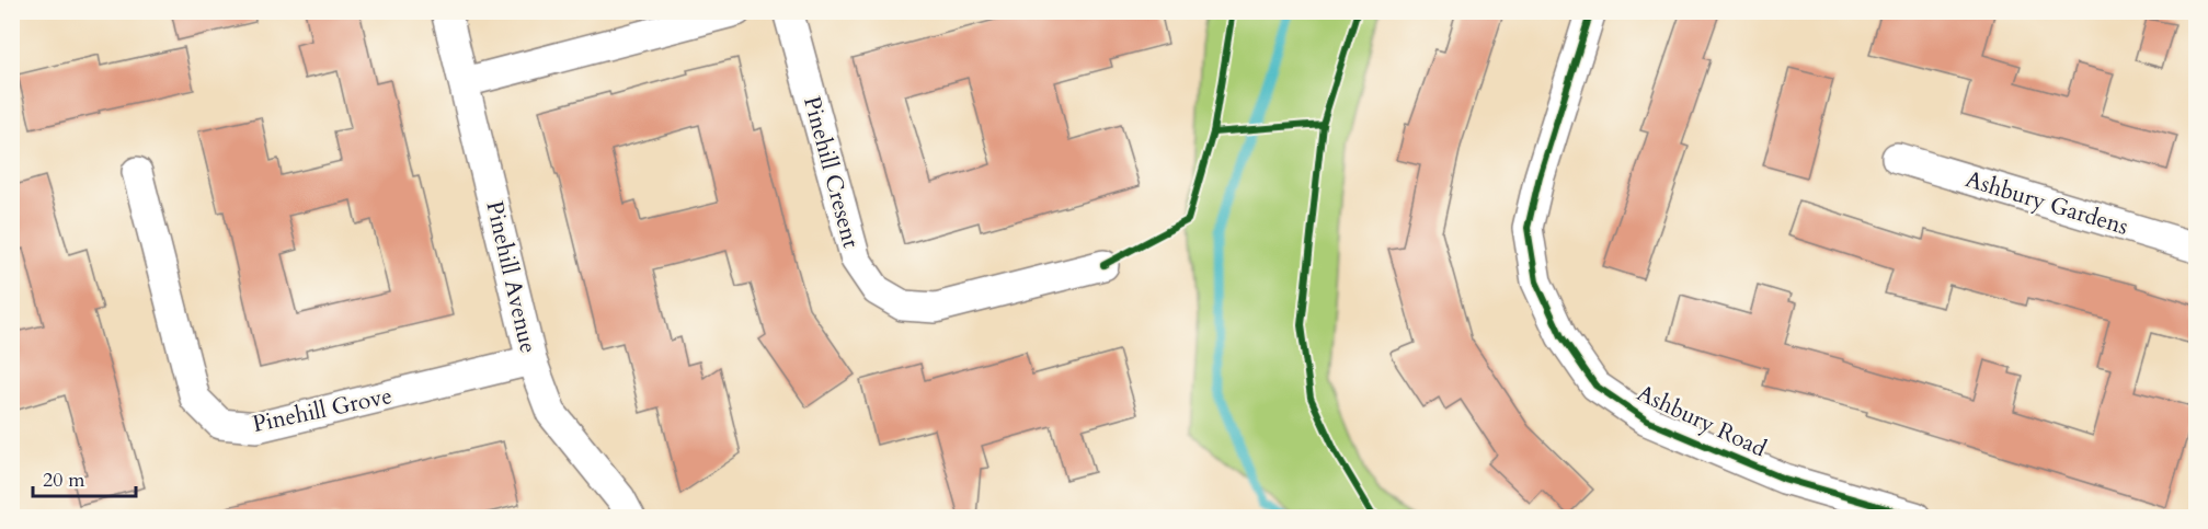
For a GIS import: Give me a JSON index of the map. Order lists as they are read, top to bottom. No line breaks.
{"streets":{"street":["Pinehill Cresent","Ashbury Gardens","Pinehill Avenue","Pinehill Grove","Ashbury Road"]},"crossings":[["Pinehill Avenue","Pinehill Grove"]],"scale_bar":"20 m"}
